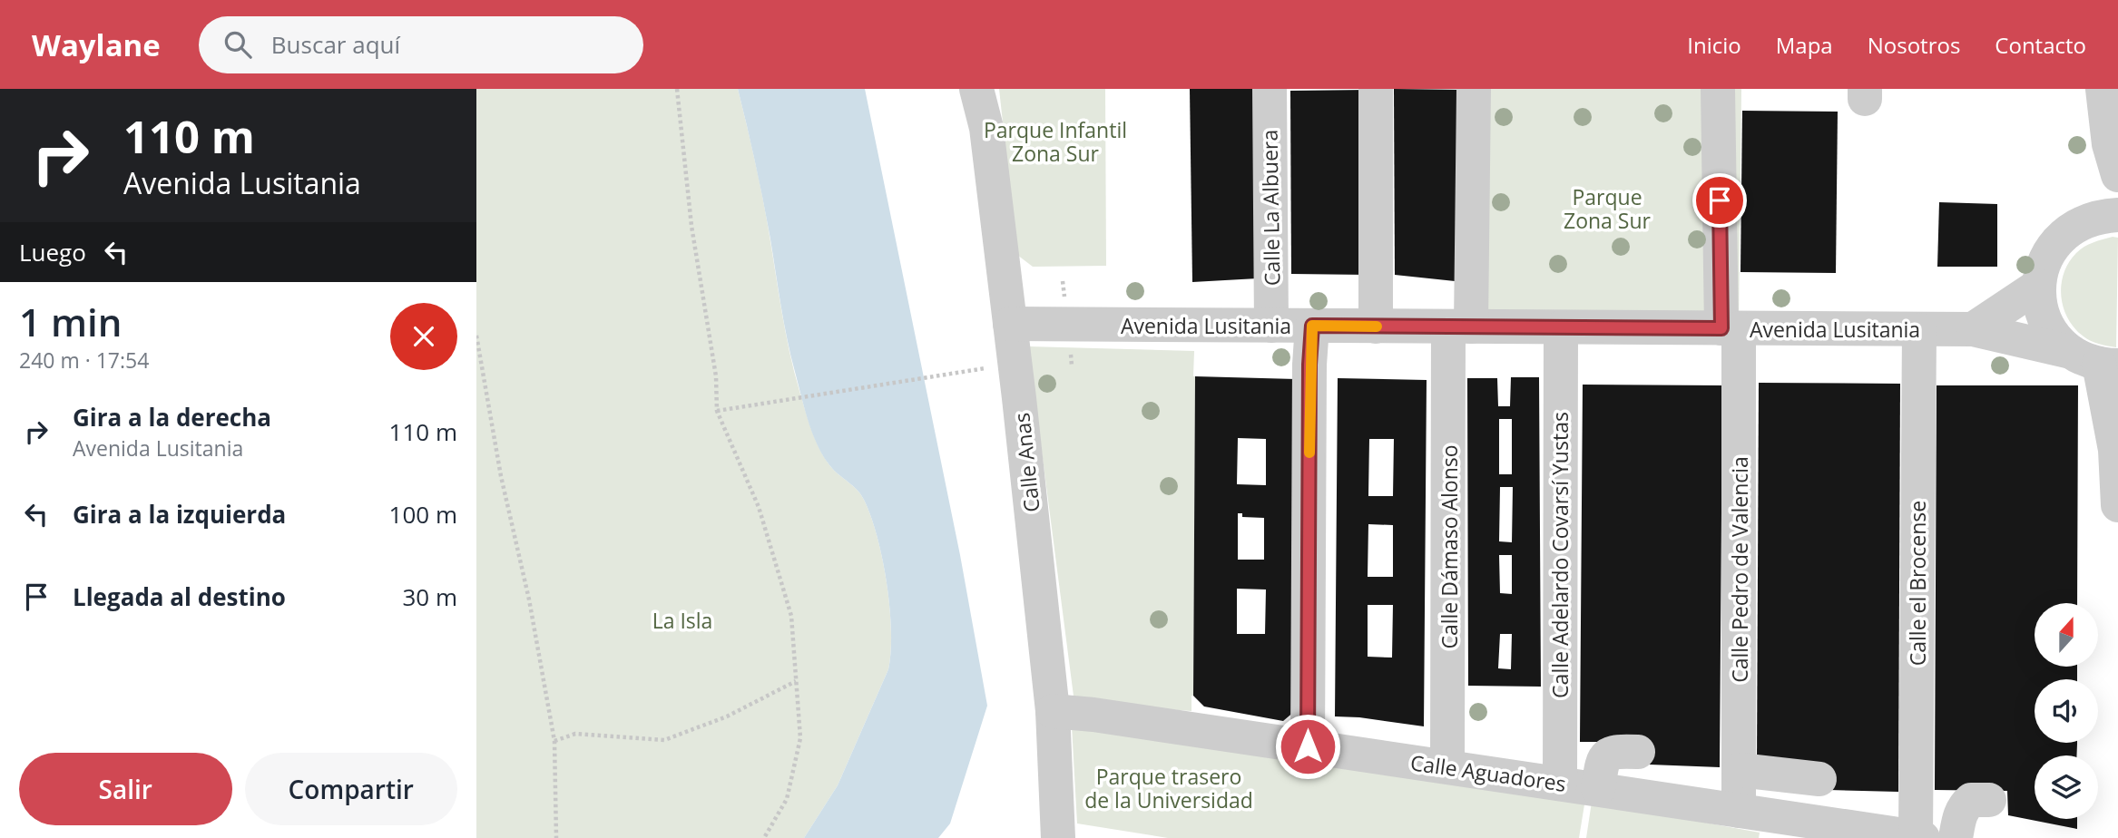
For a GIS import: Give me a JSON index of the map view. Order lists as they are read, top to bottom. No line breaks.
{"streets":{"street":["Calle La Albuera","Avenida Lusitania","Calle Anas","Calle Dámaso Alonso","Calle Adelardo Covarsí Yustas","Calle Pedro de Valencia","Calle el Brocense","Calle Aguadores"]},"crossings":[["Calle La Albuera","Avenida Lusitania"],["Avenida Lusitania","Calle Anas"],["Avenida Lusitania","Calle Dámaso Alonso"],["Avenida Lusitania","Calle Adelardo Covarsí Yustas"],["Avenida Lusitania","Calle Pedro de Valencia"],["Avenida Lusitania","Calle el Brocense"],["Calle Anas","Calle Aguadores"],["Calle Dámaso Alonso","Calle Aguadores"],["Calle Adelardo Covarsí Yustas","Calle Aguadores"],["Calle Pedro de Valencia","Calle Aguadores"],["Calle el Brocense","Calle Aguadores"]],"parks":["Parque Infantil Zona Sur","Parque Zona Sur","La Isla","Parque trasero de la Universidad"],"north":"top","page":{"header":"Waylane","search":"Buscar aquí","nav":["Inicio","Mapa","Nosotros","Contacto"],"turn":["110 m","Avenida Lusitania"],"then":"Luego","heading":["1 min","240 m · 17:54"],"list":[{"name":"Gira a la derecha","note":"Avenida Lusitania","value":"110 m"},{"name":"Gira a la izquierda","value":"100 m"},{"name":"Llegada al destino","value":"30 m"}],"buttons":["Salir","Compartir"]}}
